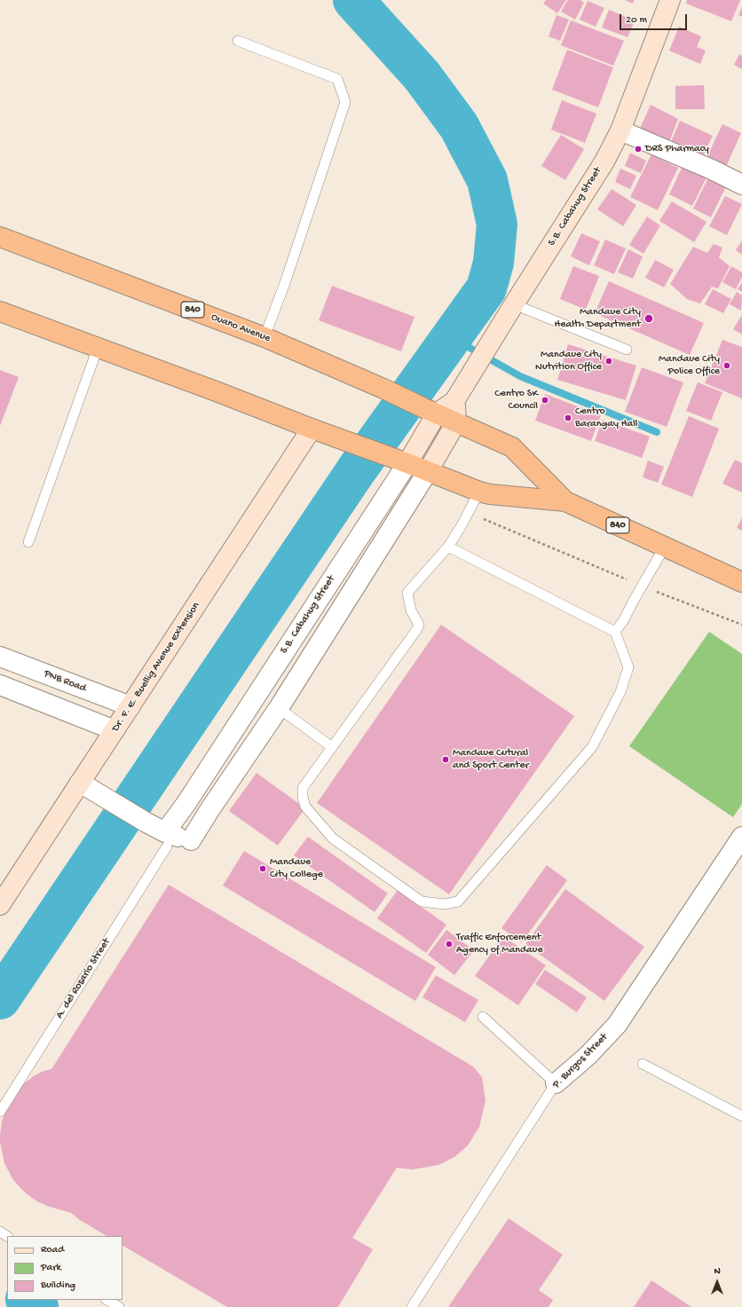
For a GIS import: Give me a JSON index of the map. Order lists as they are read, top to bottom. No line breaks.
{"streets":{"highway":["840","Ouano Avenue"],"street":["S.B. Cabahug Street","Dr. F. E. Zuellig Avenue Extension","PNB Road","P. Burgos Street"],"lane":["A. del Rosario Street"]},"crossings":[["S.B. Cabahug Street","840"],["S.B. Cabahug Street","Ouano Avenue"],["S.B. Cabahug Street","A. del Rosario Street"],["840","Ouano Avenue"],["840","Dr. F. E. Zuellig Avenue Extension"],["Dr. F. E. Zuellig Avenue Extension","PNB Road"]],"places":["DRS Pharmacy","Mandaue City Health Department","Mandaue City Nutrition Office","Mandaue City Police Office","Centro SK Council","Centro Barangay Hall","Mandaue Cutural and Sport Center","Mandaue City College","Traffic Enforcement Agency of Mandaue"],"legend":["Road","Park","Building"],"scale_bar":"20 m","north":"top"}
